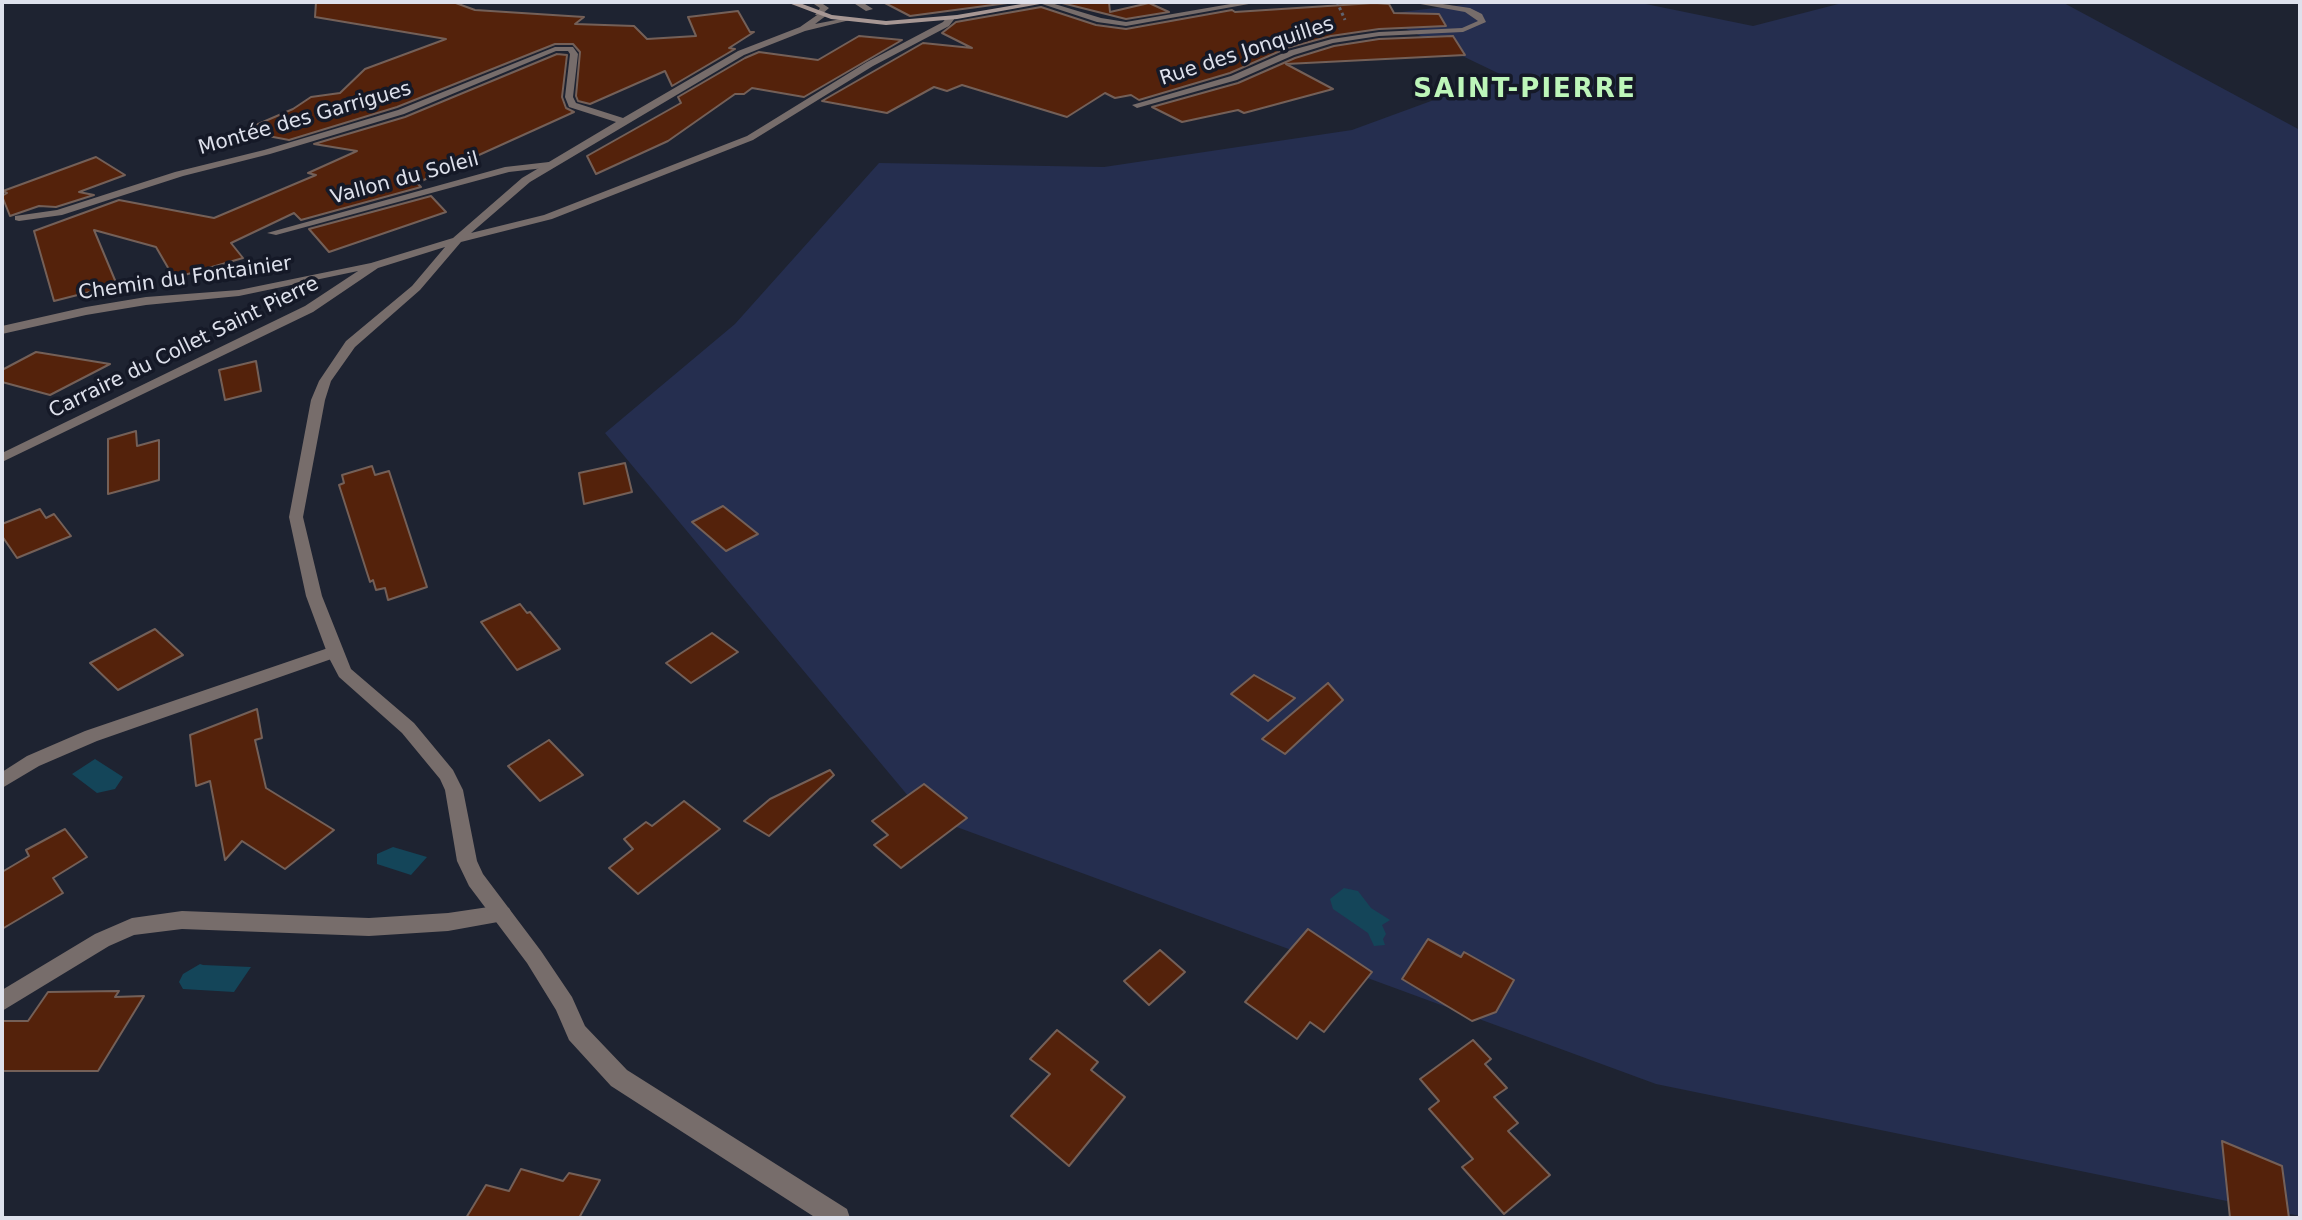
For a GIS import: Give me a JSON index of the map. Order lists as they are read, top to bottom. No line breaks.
{"streets":{"street":["Rue des Jonquilles","Montée des Garrigues","Vallon du Soleil","Chemin du Fontainier","Carraire du Collet Saint Pierre"]},"crossings":[["Montée des Garrigues","Carraire du Collet Saint Pierre"],["Vallon du Soleil","Carraire du Collet Saint Pierre"],["Chemin du Fontainier","Carraire du Collet Saint Pierre"]],"districts":["SAINT-PIERRE"]}
